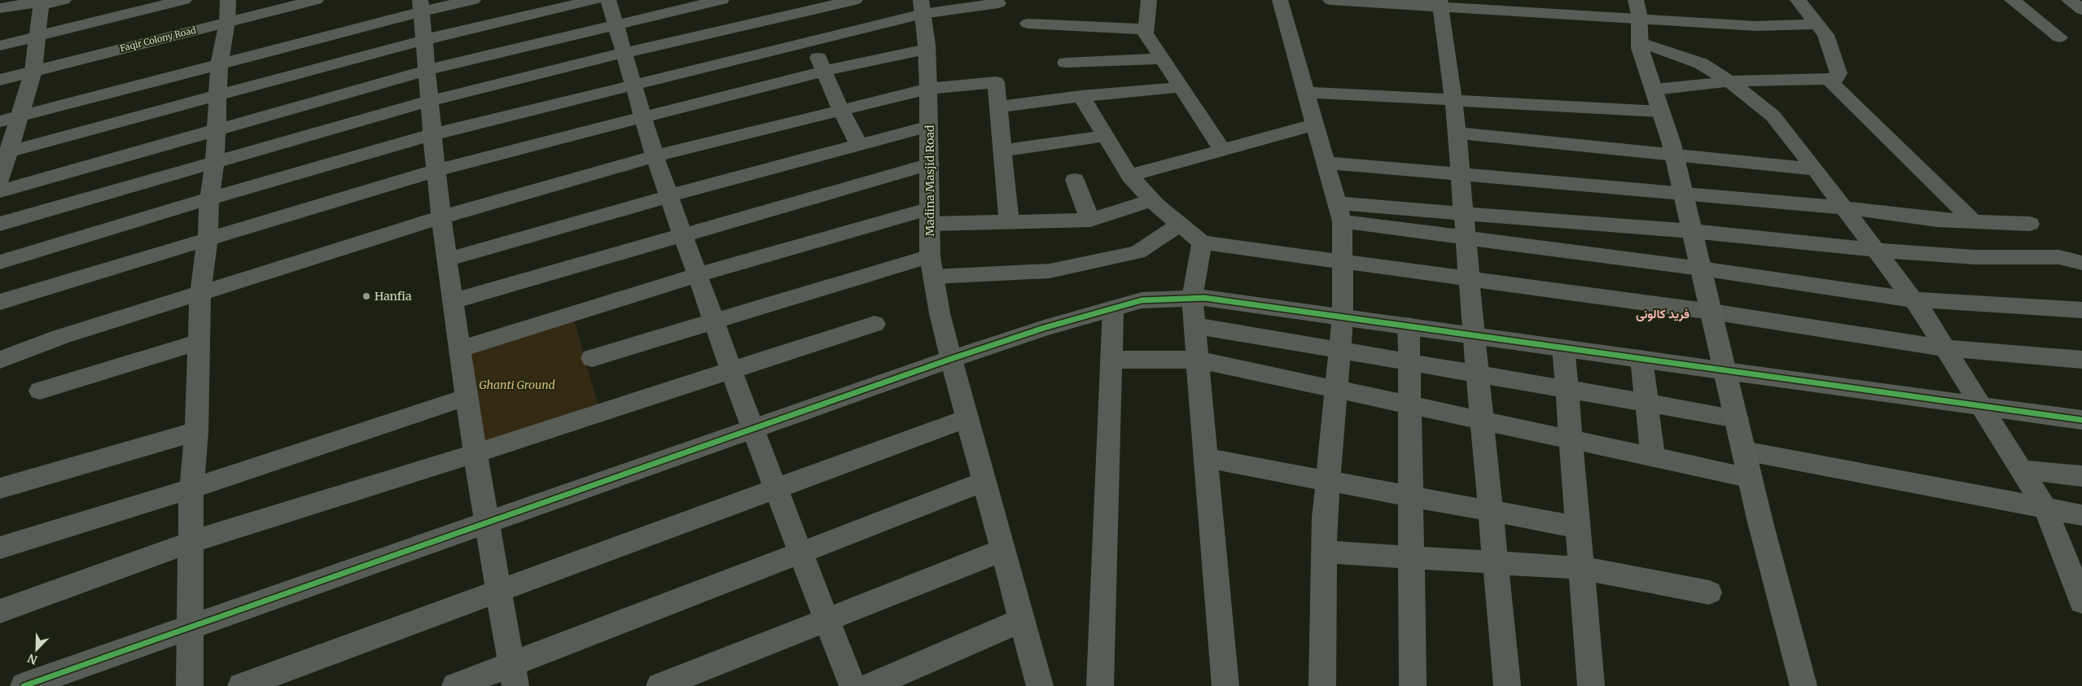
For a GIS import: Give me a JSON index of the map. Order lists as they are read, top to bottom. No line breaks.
{"streets":{"main road":["Faqir Colony Road"],"street":["Madina Masjid Road"]},"districts":["فرید کالونی"],"parks":["Ghanti Ground"],"places":["Hanfia"],"north":"bottom left"}
